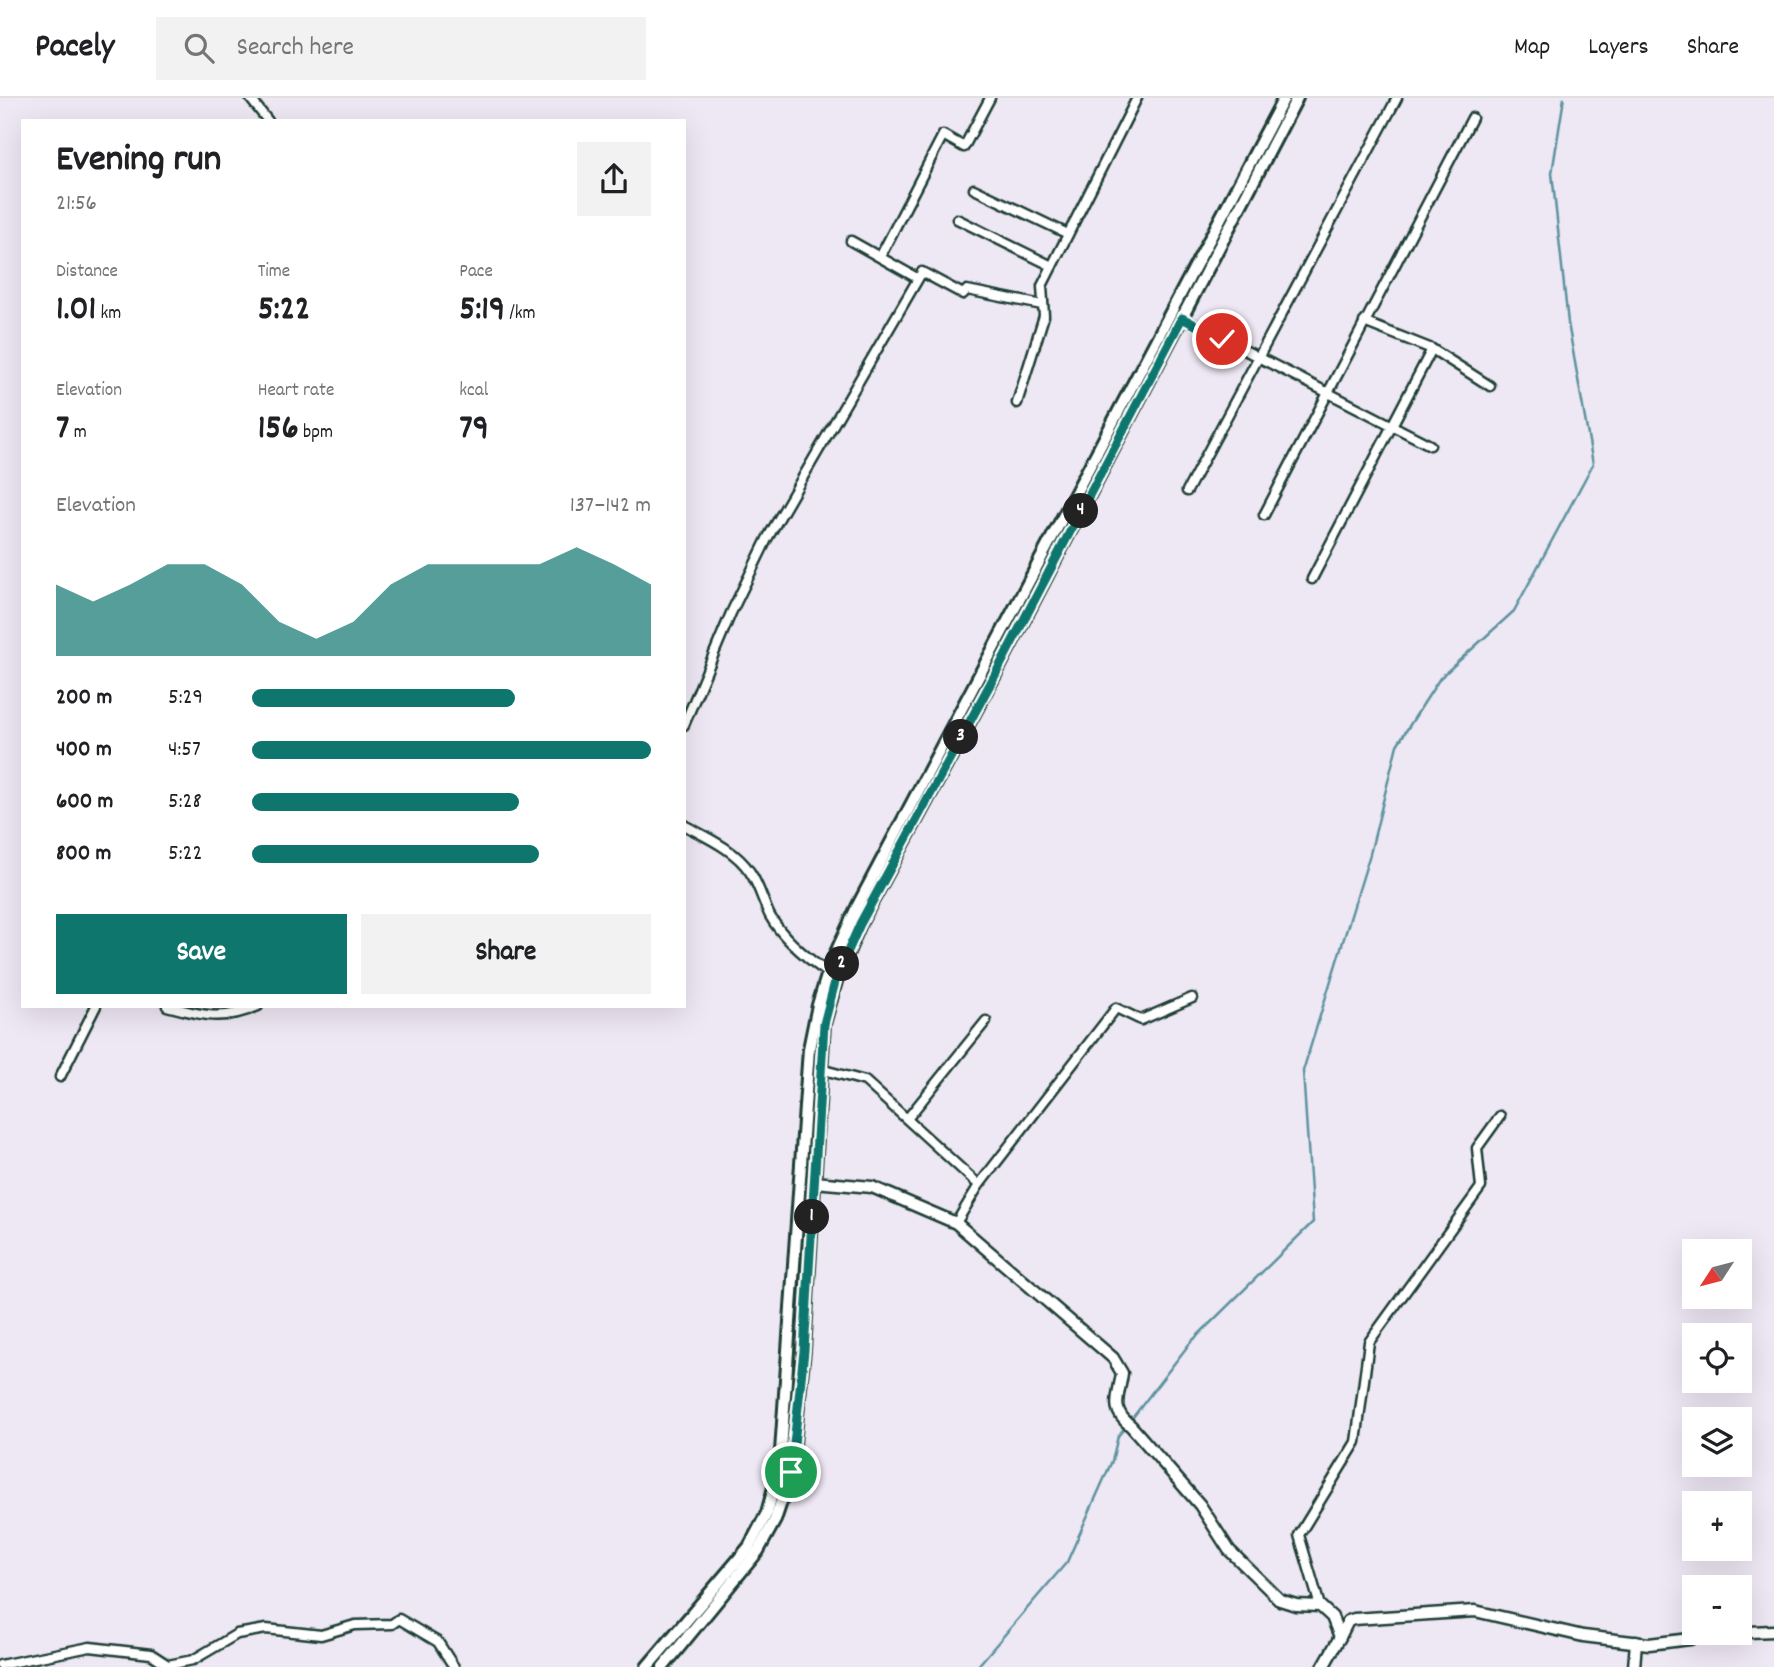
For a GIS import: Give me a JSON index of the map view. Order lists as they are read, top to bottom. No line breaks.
{"north":"bottom left","page":{"header":"Pacely","search":"Search here","nav":["Map","Layers","Share"],"heading":["Evening run","21:56"],"stats":[["Distance","1.01 km"],["Time","5:22"],["Pace","5:19 /km"],["Elevation","7 m"],["Heart rate","156 bpm"],["kcal","79"]],"chart":["Elevation","137–142 m"],"pins":["4","3","2","1"],"list":[{"name":"200 m","note":"5:29"},{"name":"400 m","note":"4:57"},{"name":"600 m","note":"5:28"},{"name":"800 m","note":"5:22"}],"buttons":["Save","Share"],"map_buttons":["+","−"]}}
